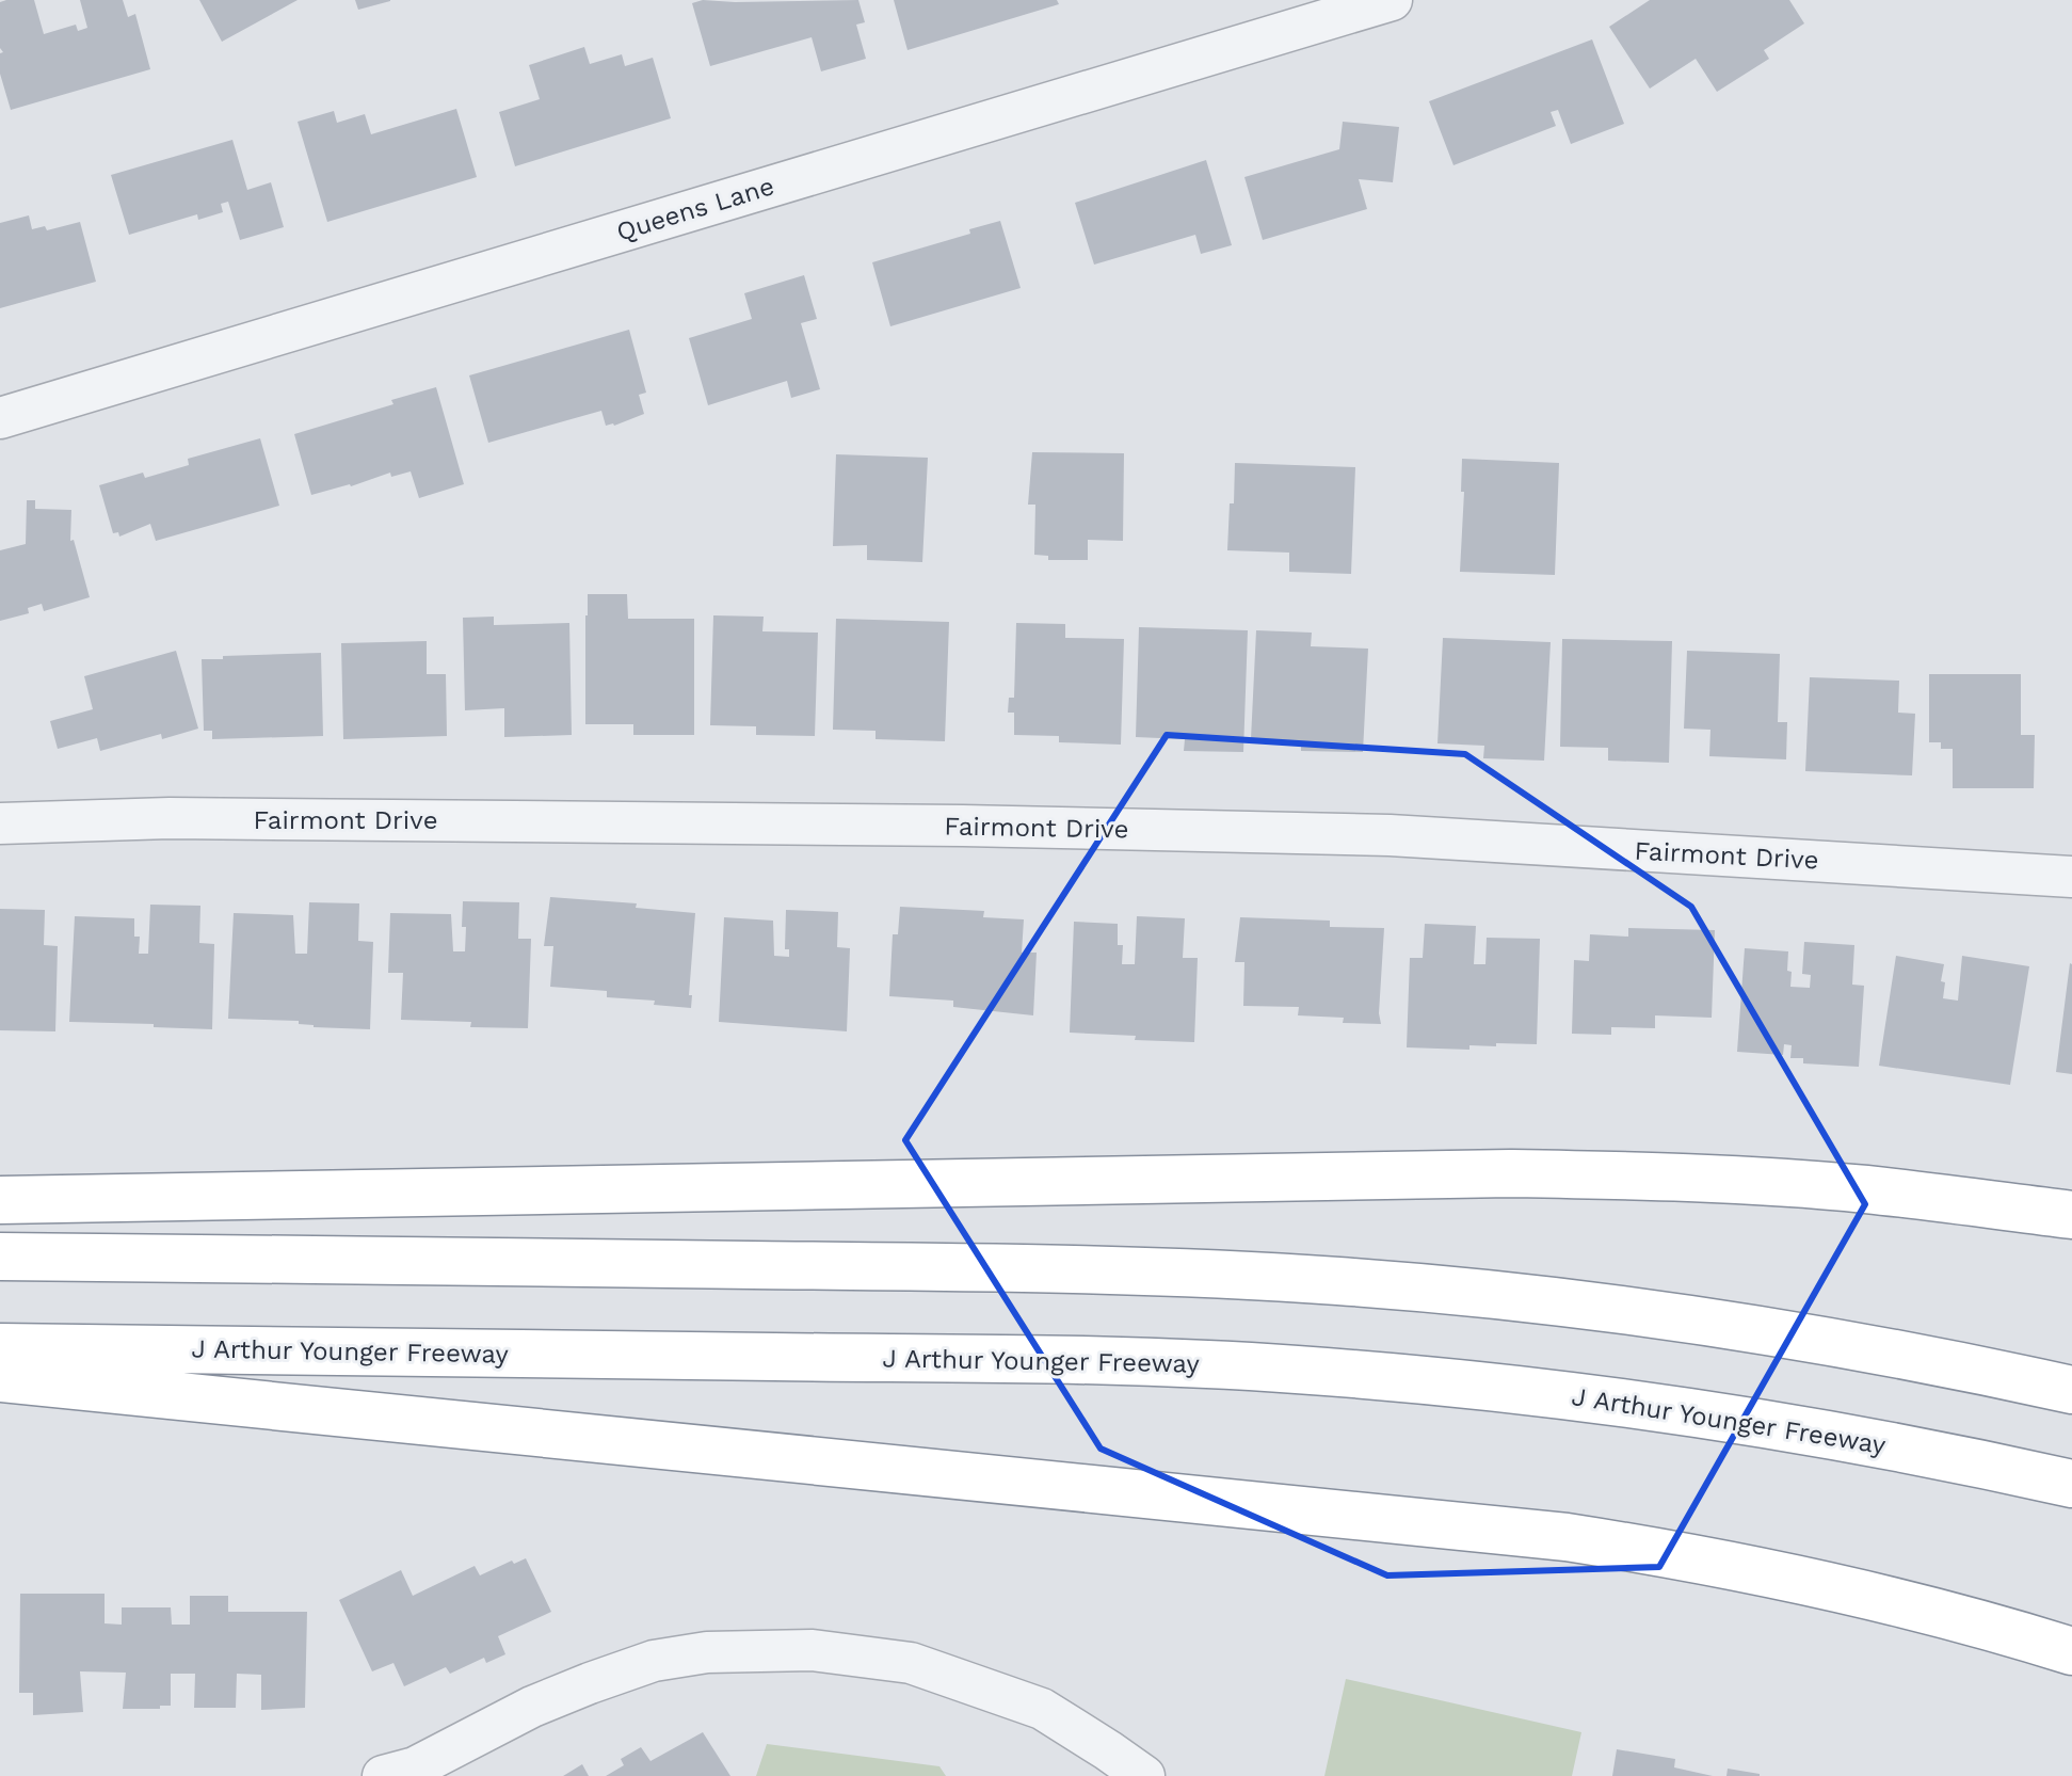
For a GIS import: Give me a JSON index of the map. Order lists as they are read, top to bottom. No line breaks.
{"streets":{"highway":["J Arthur Younger Freeway"],"street":["Queens Lane","Fairmont Drive"]}}
